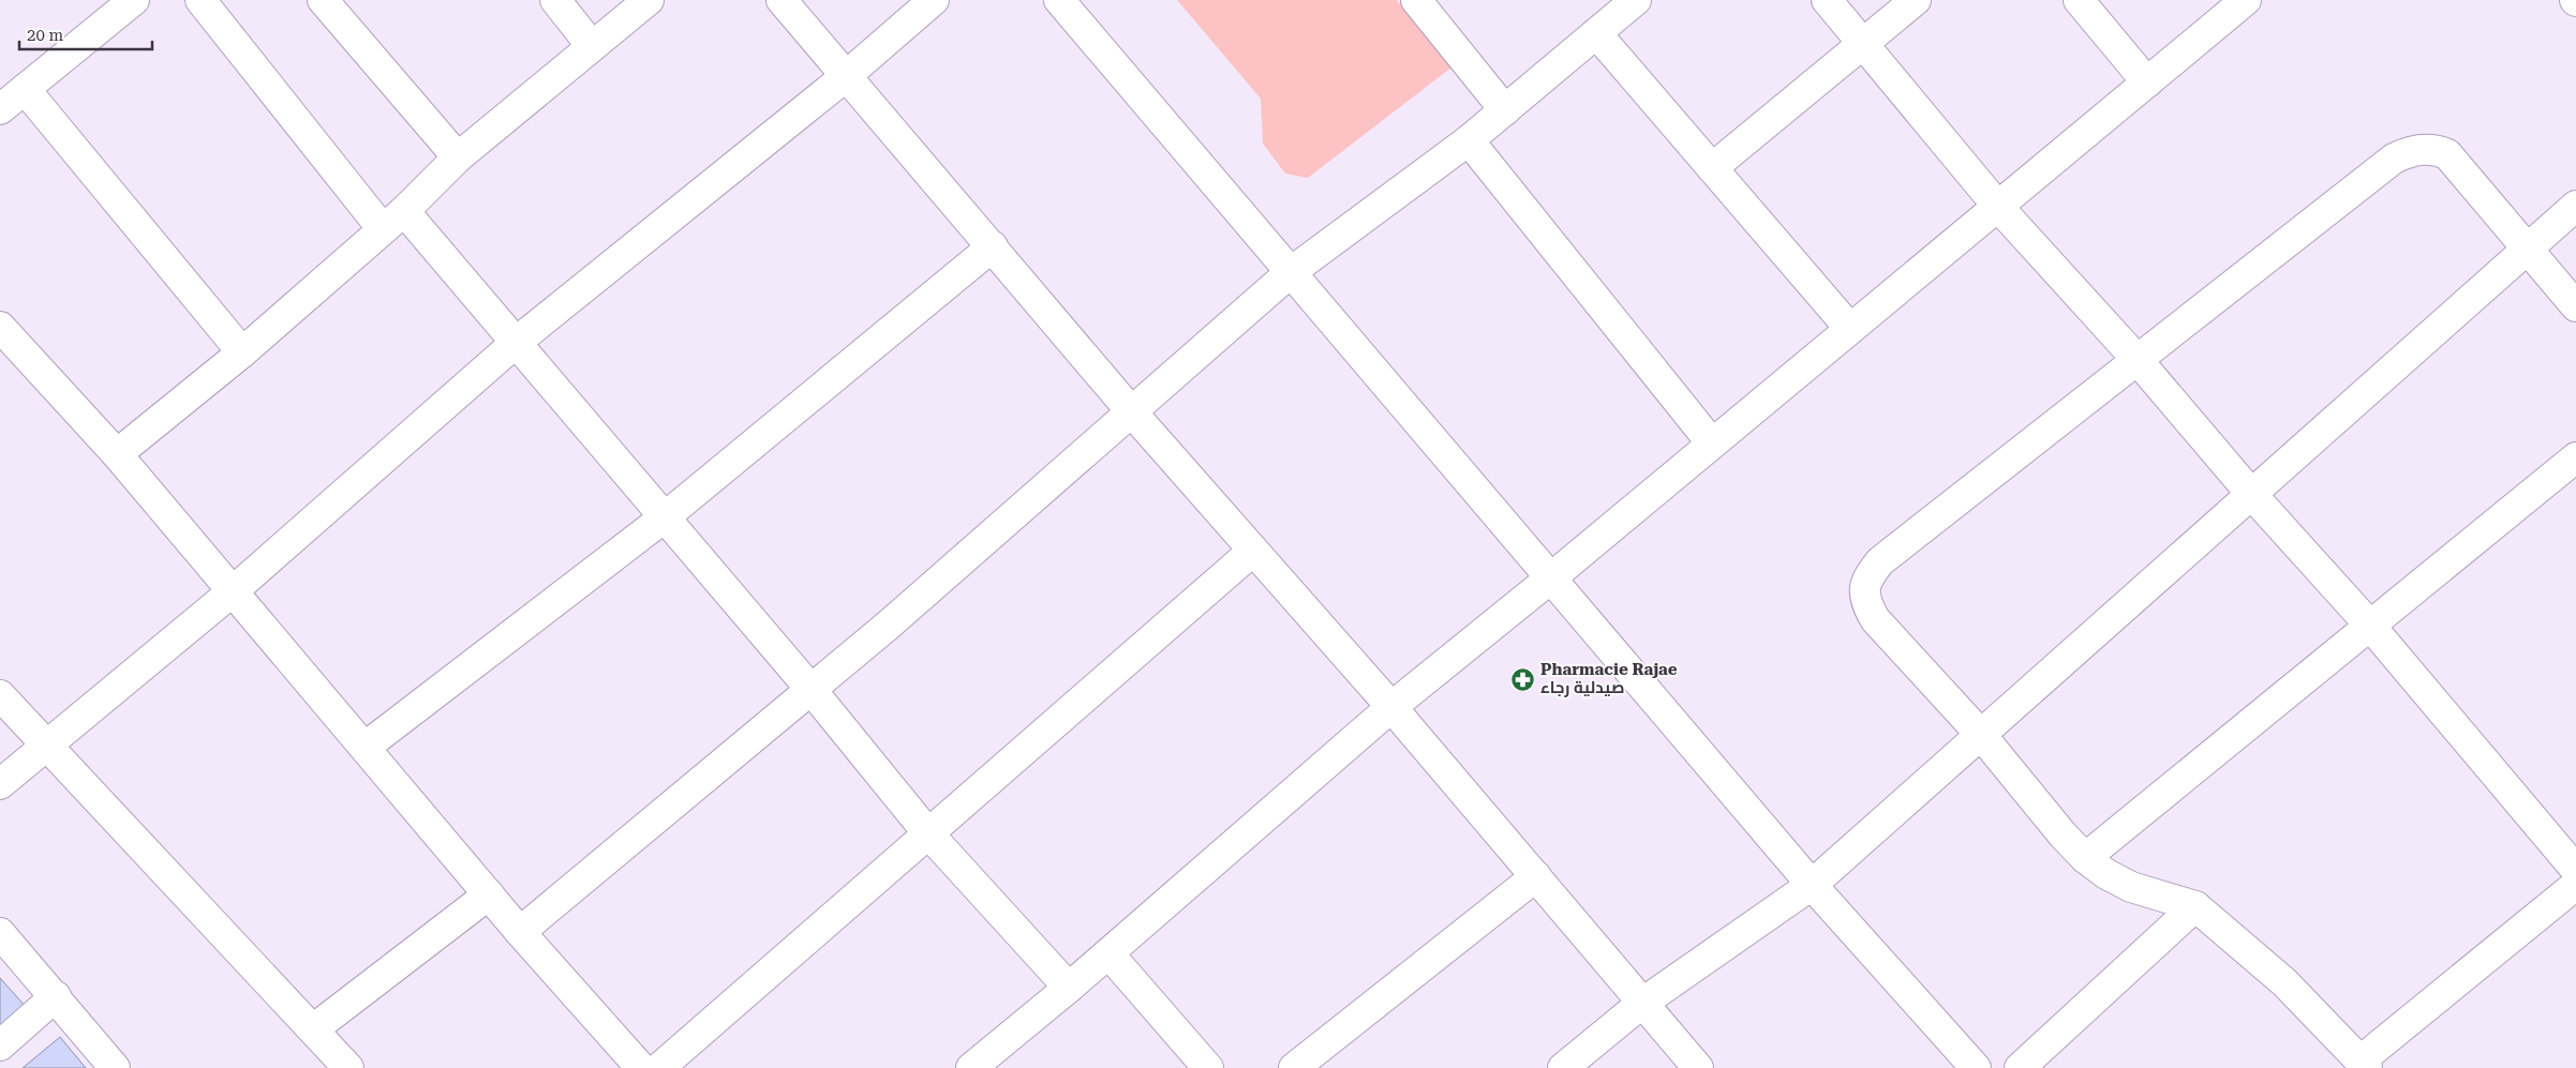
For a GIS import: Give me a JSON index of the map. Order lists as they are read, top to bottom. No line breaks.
{"places":{"pharmacy":["Pharmacie Rajae صيدلية رجاء"]},"scale_bar":"20 m"}
